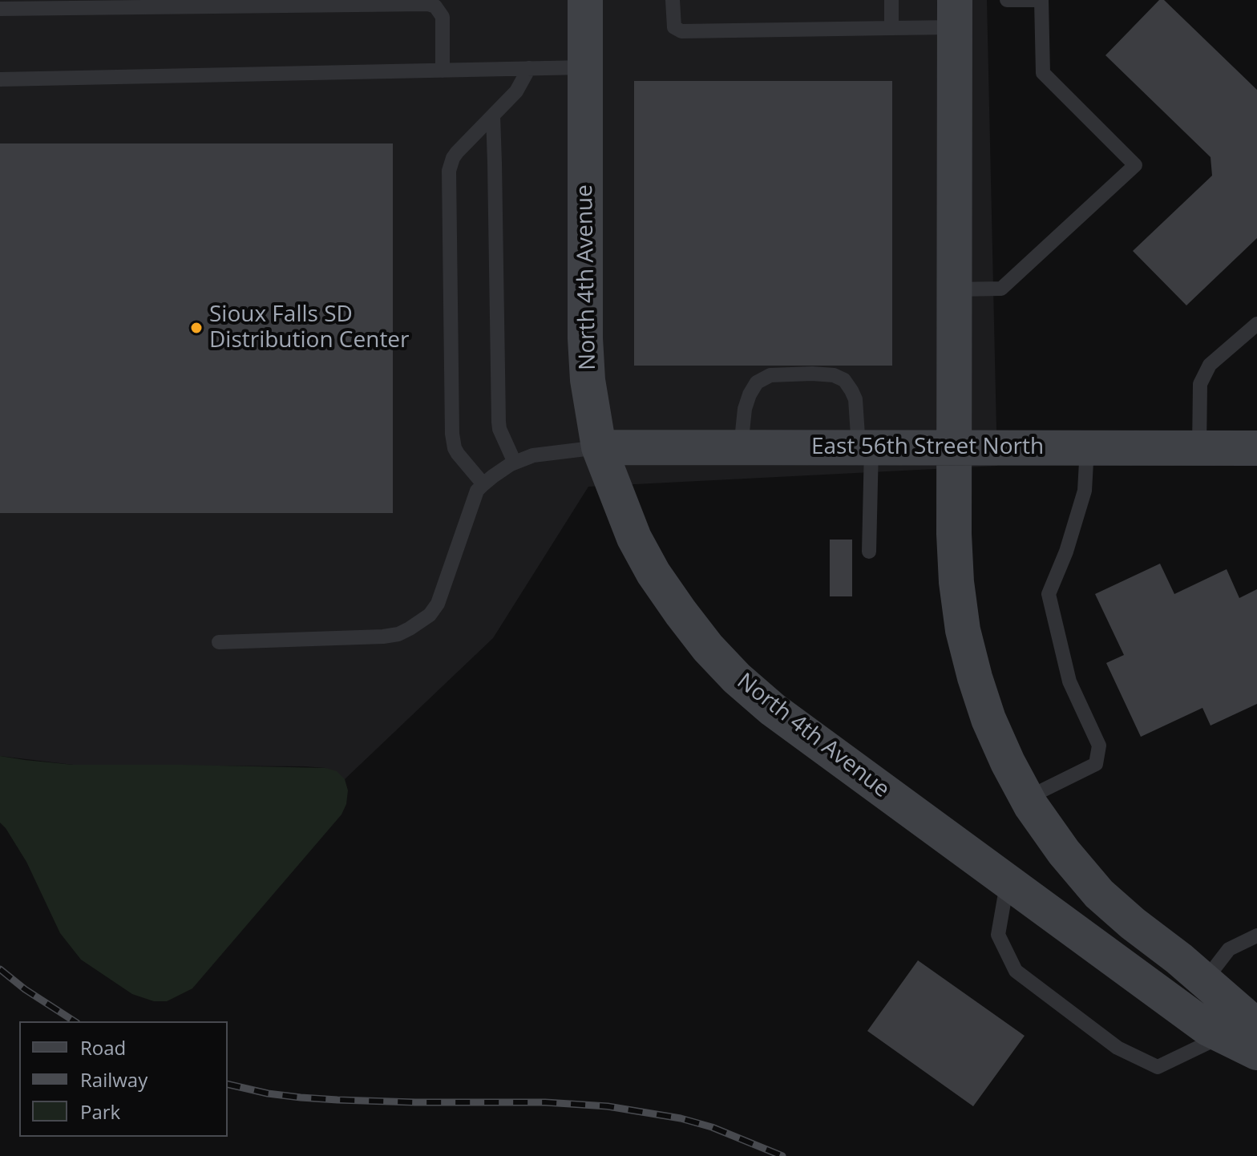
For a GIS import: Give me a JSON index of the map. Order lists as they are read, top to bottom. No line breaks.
{"streets":{"street":["North 4th Avenue","East 56th Street North"]},"crossings":[["North 4th Avenue","East 56th Street North"]],"places":["Sioux Falls SD Distribution Center"],"legend":["Road","Railway","Park"]}
